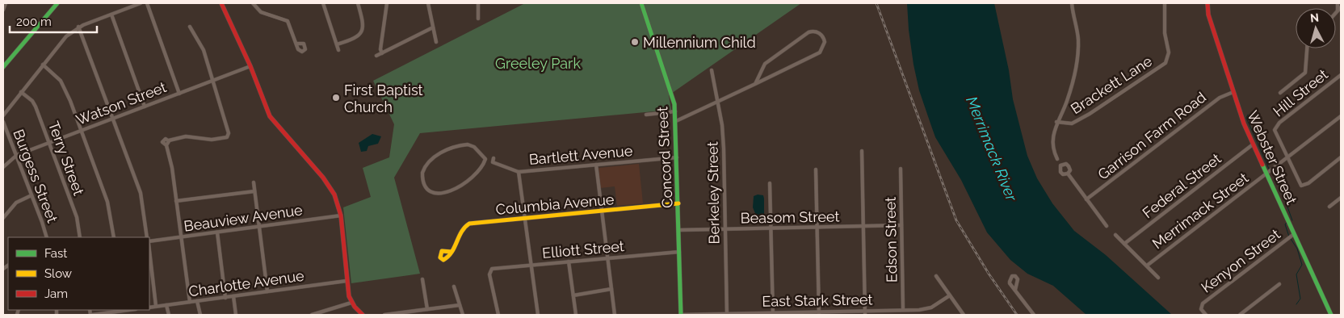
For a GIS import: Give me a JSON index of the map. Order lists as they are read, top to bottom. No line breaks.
{"streets":{"street":["Brackett Lane","Hill Street","Watson Street","Garrison Farm Road","Bartlett Avenue","Concord Street","Webster Street","Terry Street","Burgess Street","Federal Street","Berkeley Street","Columbia Avenue","Merrimack Street","Beasom Street","Beauview Avenue","Edson Street","Elliott Street","Kenyon Street","Charlotte Avenue","East Stark Street"]},"crossings":[["Hill Street","Merrimack Street"],["Watson Street","Terry Street"],["Watson Street","Burgess Street"],["Garrison Farm Road","Webster Street"],["Bartlett Avenue","Concord Street"],["Concord Street","Columbia Avenue"],["Concord Street","Beasom Street"],["Concord Street","Elliott Street"],["Concord Street","East Stark Street"],["Webster Street","Federal Street"],["Webster Street","Merrimack Street"],["Webster Street","Kenyon Street"],["Berkeley Street","Beasom Street"],["Berkeley Street","East Stark Street"],["Beasom Street","Edson Street"],["Edson Street","East Stark Street"]],"water":["Merrimack River"],"parks":["Greeley Park"],"places":["Millennium Child","First Baptist Church"],"legend":["Fast","Slow","Jam"],"scale_bar":"200 m","north":"top"}
